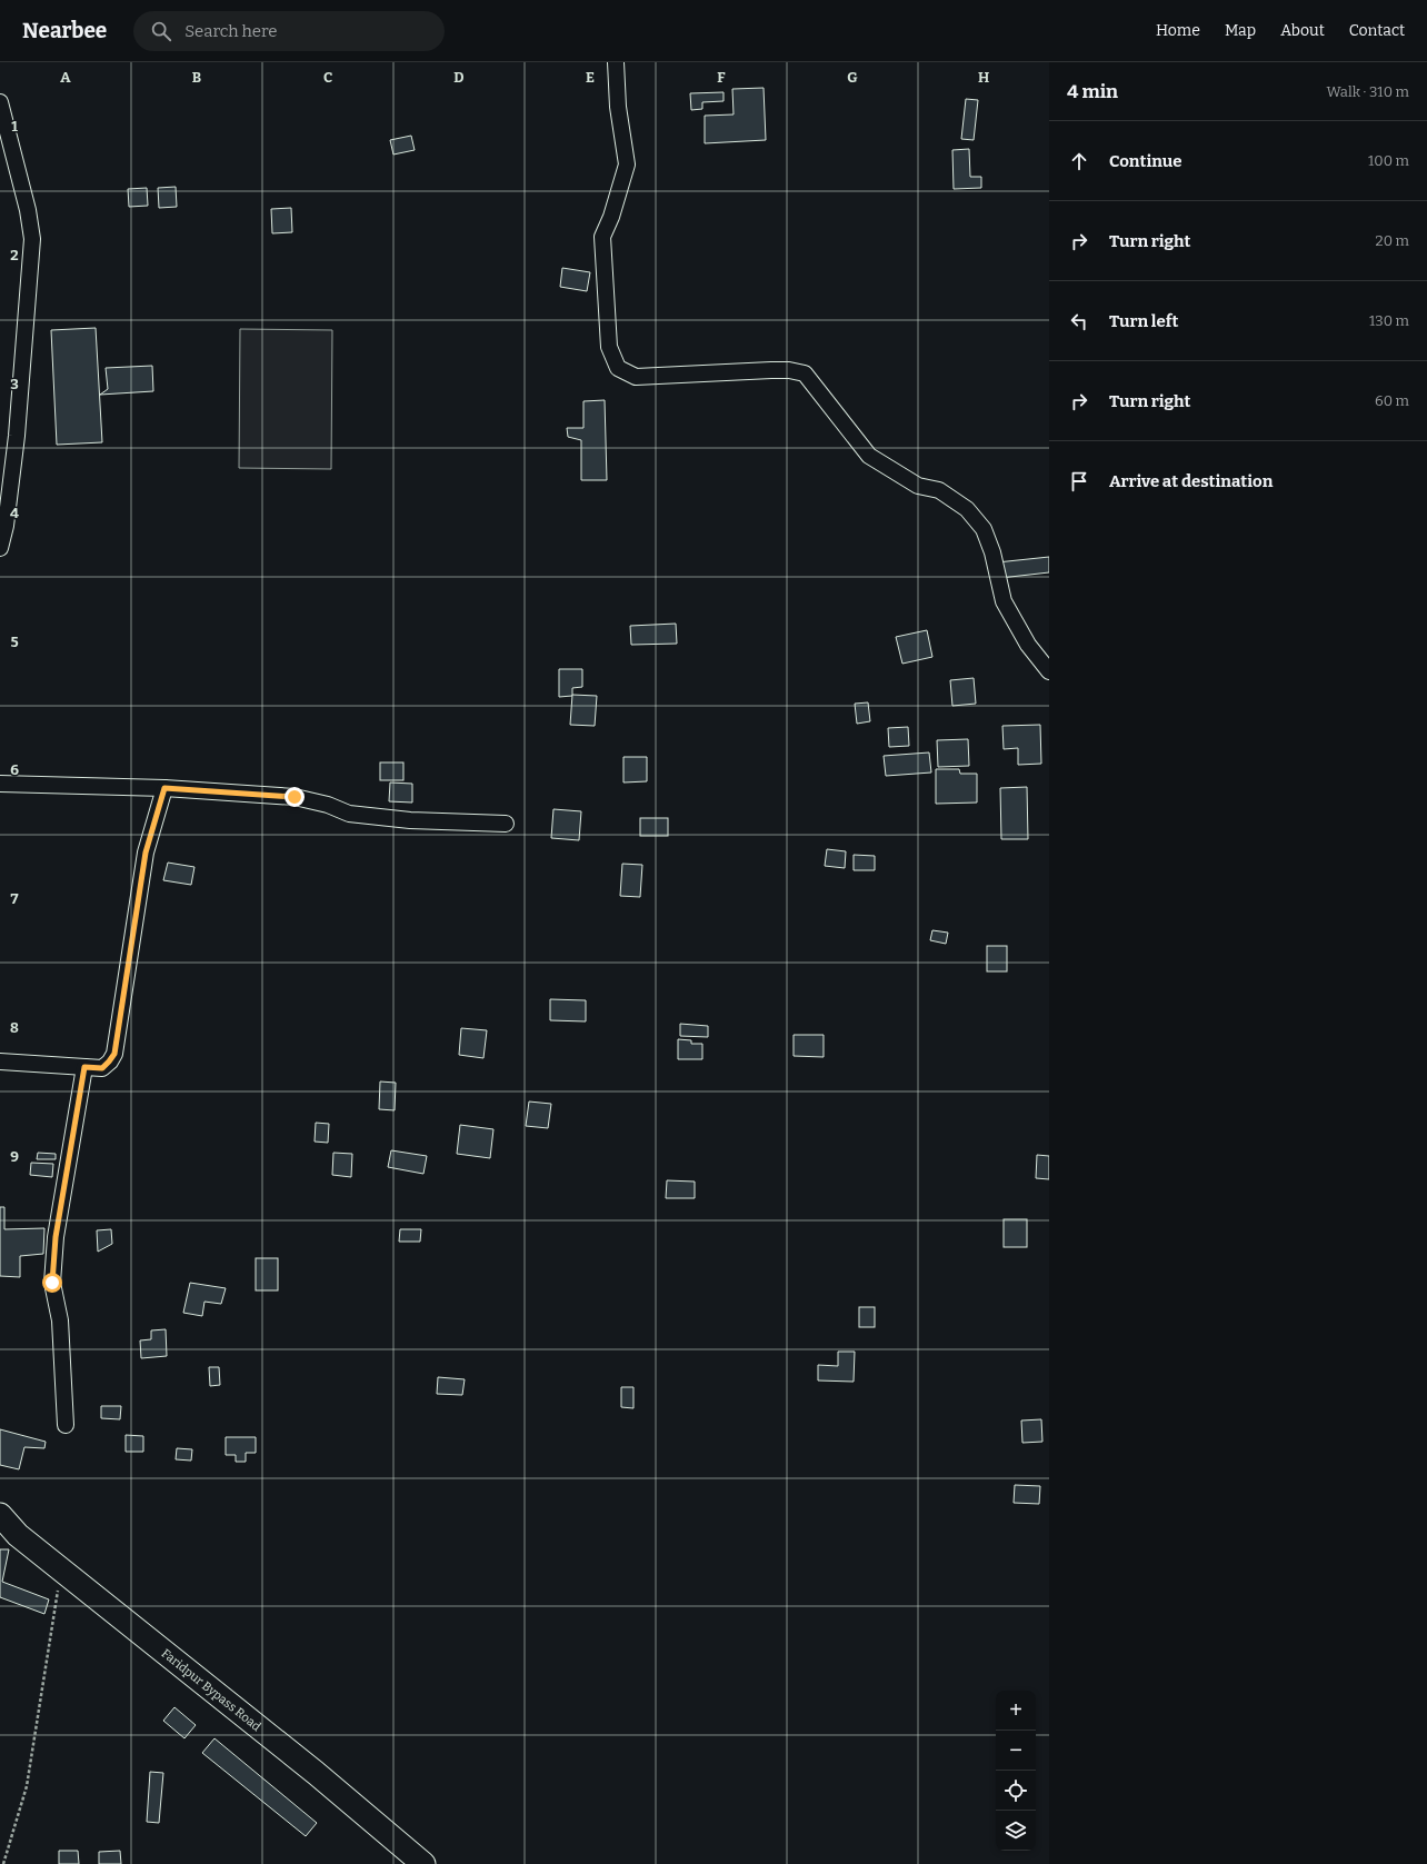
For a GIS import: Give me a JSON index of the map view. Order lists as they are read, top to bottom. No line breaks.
{"streets":{"highway":["Faridpur Bypass Road"]},"page":{"header":"Nearbee","search":"Search here","nav":["Home","Map","About","Contact"],"heading":["4 min","Walk · 310 m"],"list":[["Continue","100 m"],["Turn right","20 m"],["Turn left","130 m"],["Turn right","60 m"],"Arrive at destination"],"map_buttons":["+","−"]},"grid":{"columns":["A","B","C","D","E","F","G","H"],"rows":["1","2","3","4","5","6","7","8","9"]}}
